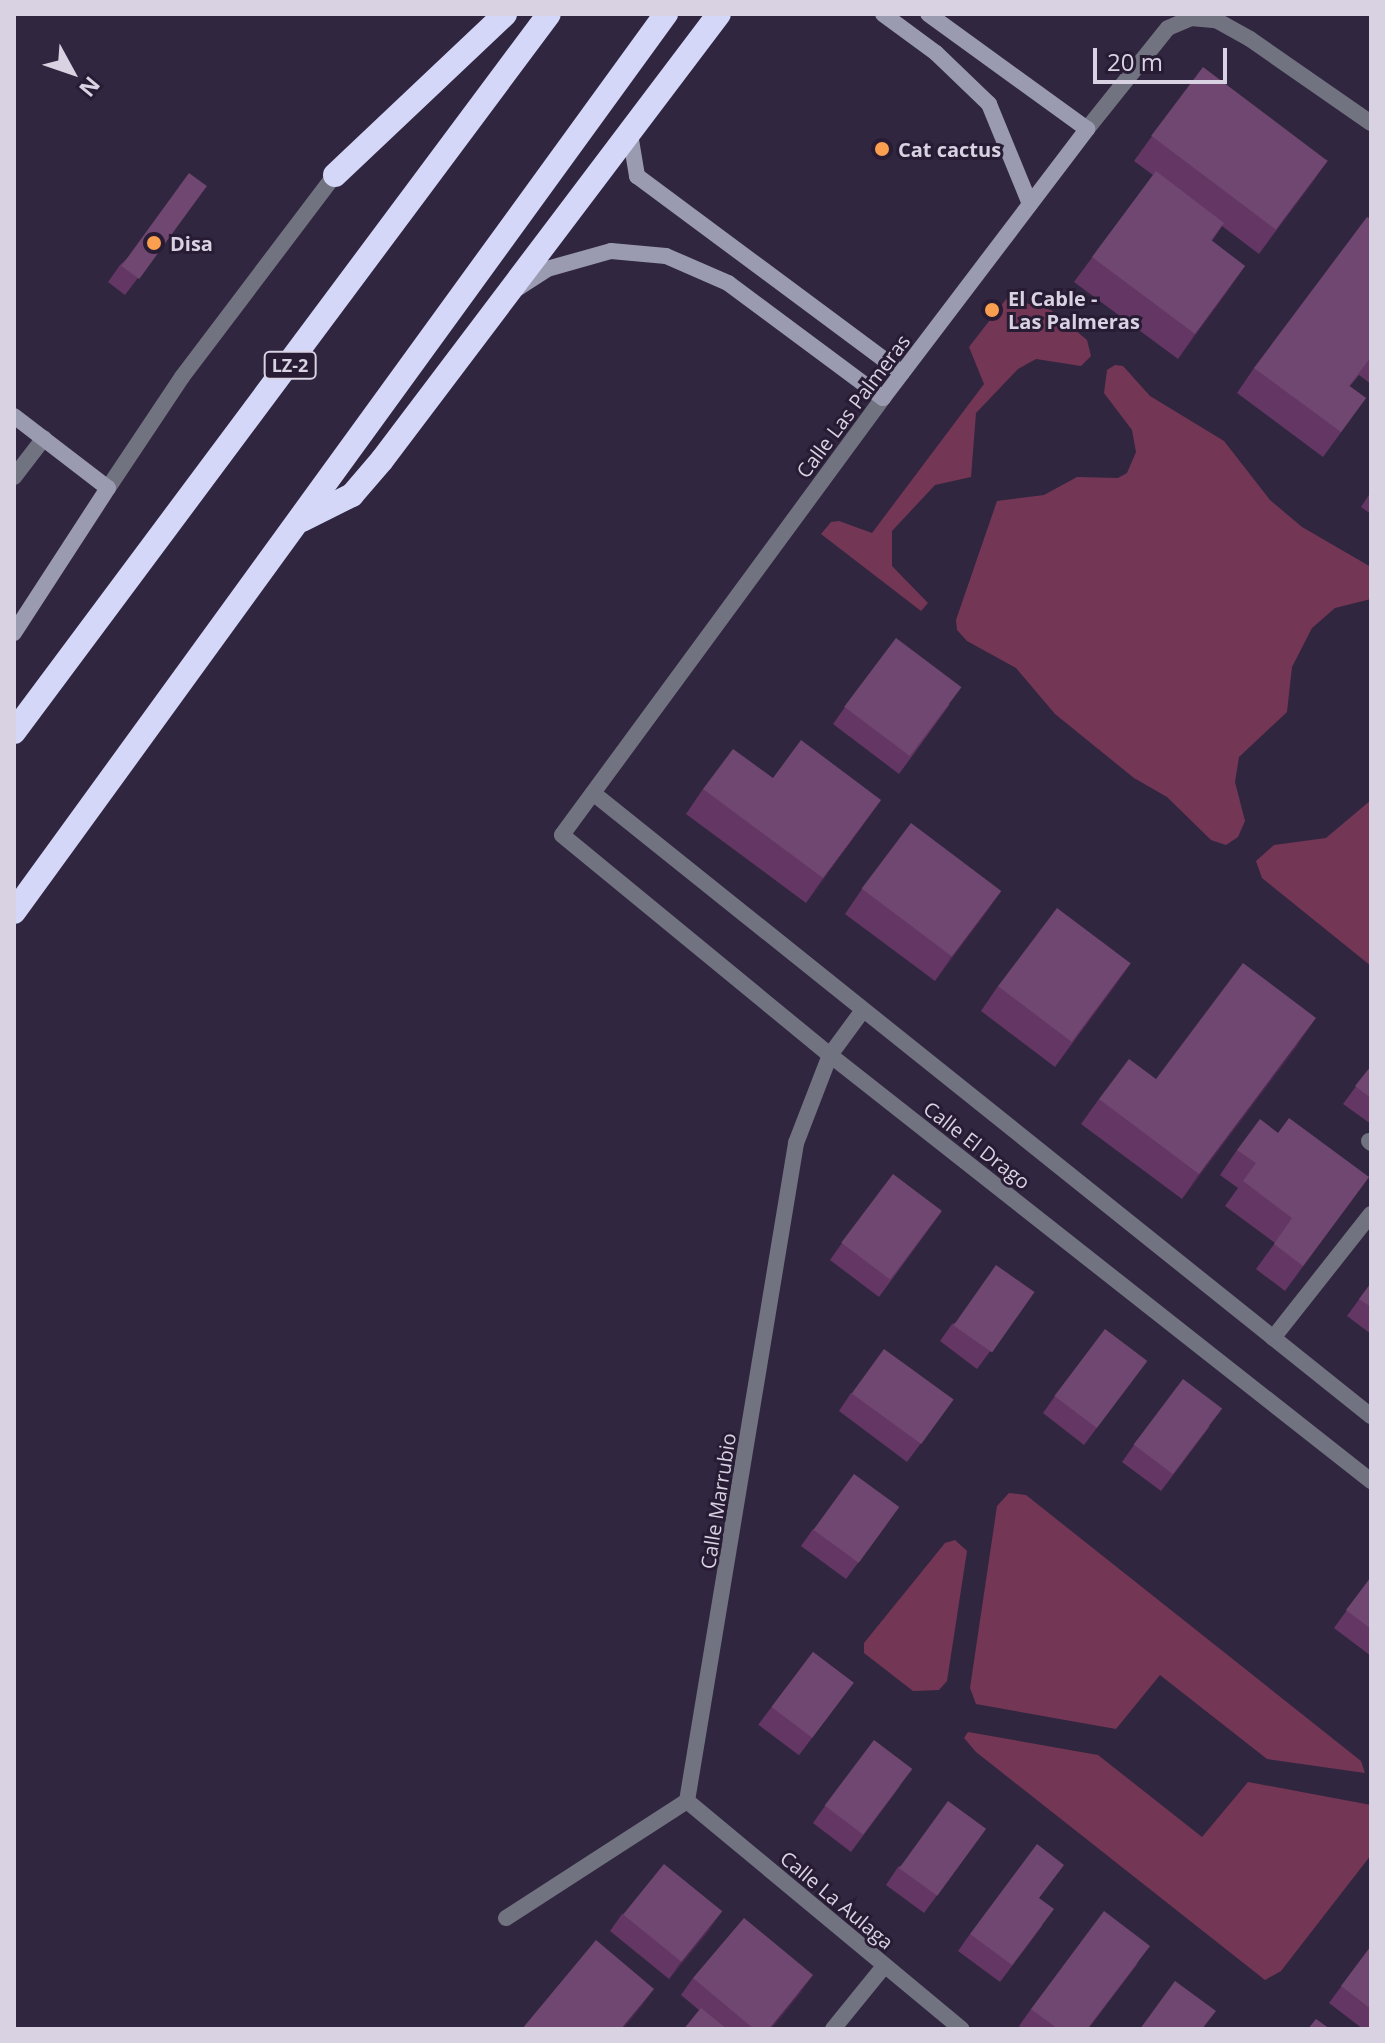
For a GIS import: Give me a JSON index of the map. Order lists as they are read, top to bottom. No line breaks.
{"streets":{"highway":["LZ-2"],"street":["Calle Las Palmeras","Calle El Drago","Calle Marrubio","Calle La Aulaga"]},"crossings":[["Calle Las Palmeras","Calle El Drago"],["Calle El Drago","Calle Marrubio"],["Calle Marrubio","Calle La Aulaga"]],"places":["Cat cactus","Disa","El Cable - Las Palmeras"],"scale_bar":"20 m","north":"bottom right"}
